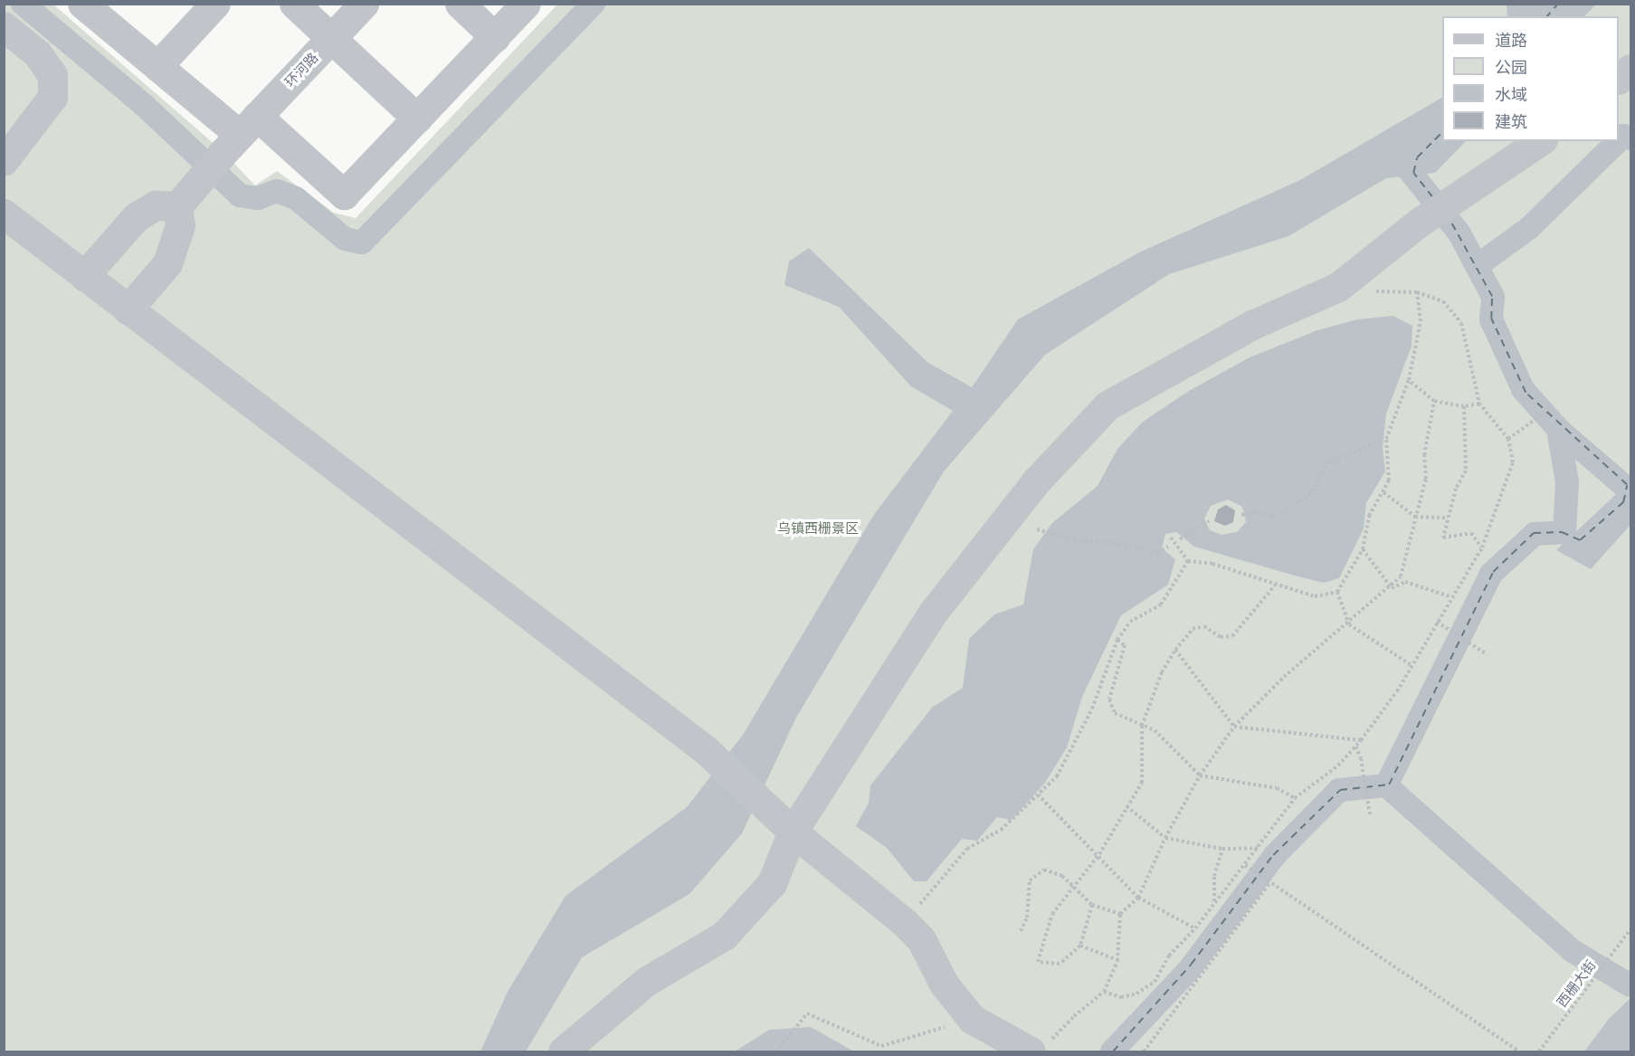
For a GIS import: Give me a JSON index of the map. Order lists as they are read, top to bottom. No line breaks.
{"streets":{"street":["环河路"],"path":["西栅大街"]},"parks":["乌镇西栅景区"],"legend":["道路","公园","水域","建筑"]}
